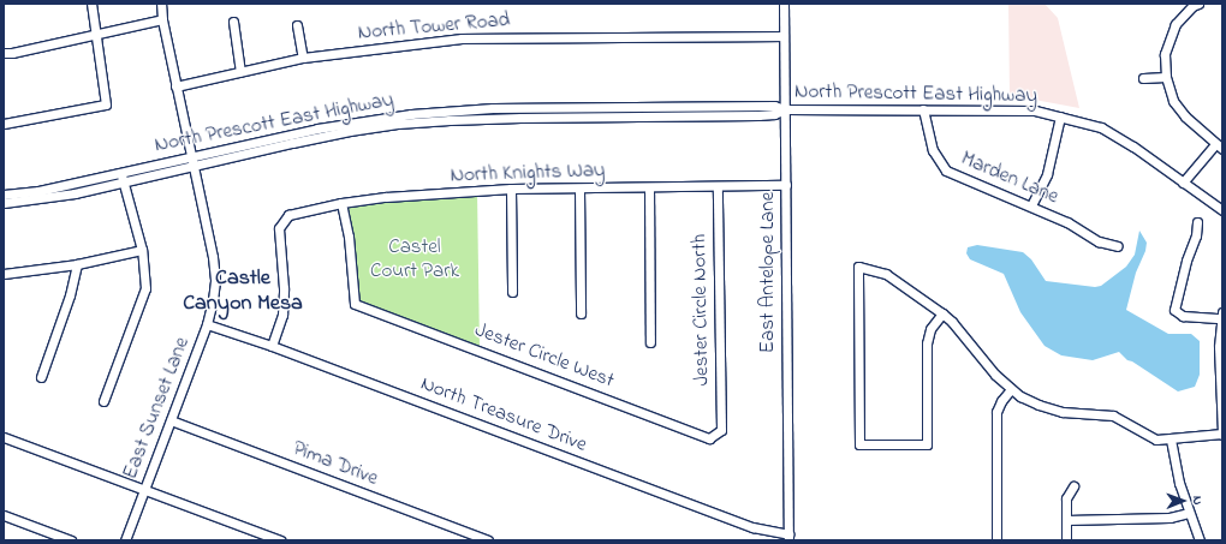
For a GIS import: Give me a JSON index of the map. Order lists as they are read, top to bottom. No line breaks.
{"streets":{"street":["North Tower Road","North Prescott East Highway","North Knights Way","Marden Lane","East Antelope Lane","Jester Circle North","Jester Circle West","East Sunset Lane","North Treasure Drive","Pima Drive"]},"crossings":[["North Tower Road","East Antelope Lane"],["North Tower Road","East Sunset Lane"],["North Prescott East Highway","Marden Lane"],["North Prescott East Highway","East Antelope Lane"],["North Prescott East Highway","East Sunset Lane"],["North Knights Way","East Antelope Lane"],["North Knights Way","Jester Circle North"],["North Knights Way","Jester Circle West"],["North Knights Way","North Treasure Drive"],["East Antelope Lane","North Treasure Drive"],["Jester Circle North","Jester Circle West"],["East Sunset Lane","North Treasure Drive"],["East Sunset Lane","Pima Drive"]],"districts":["Castle Canyon Mesa"],"parks":["Castel Court Park"],"north":"right"}
